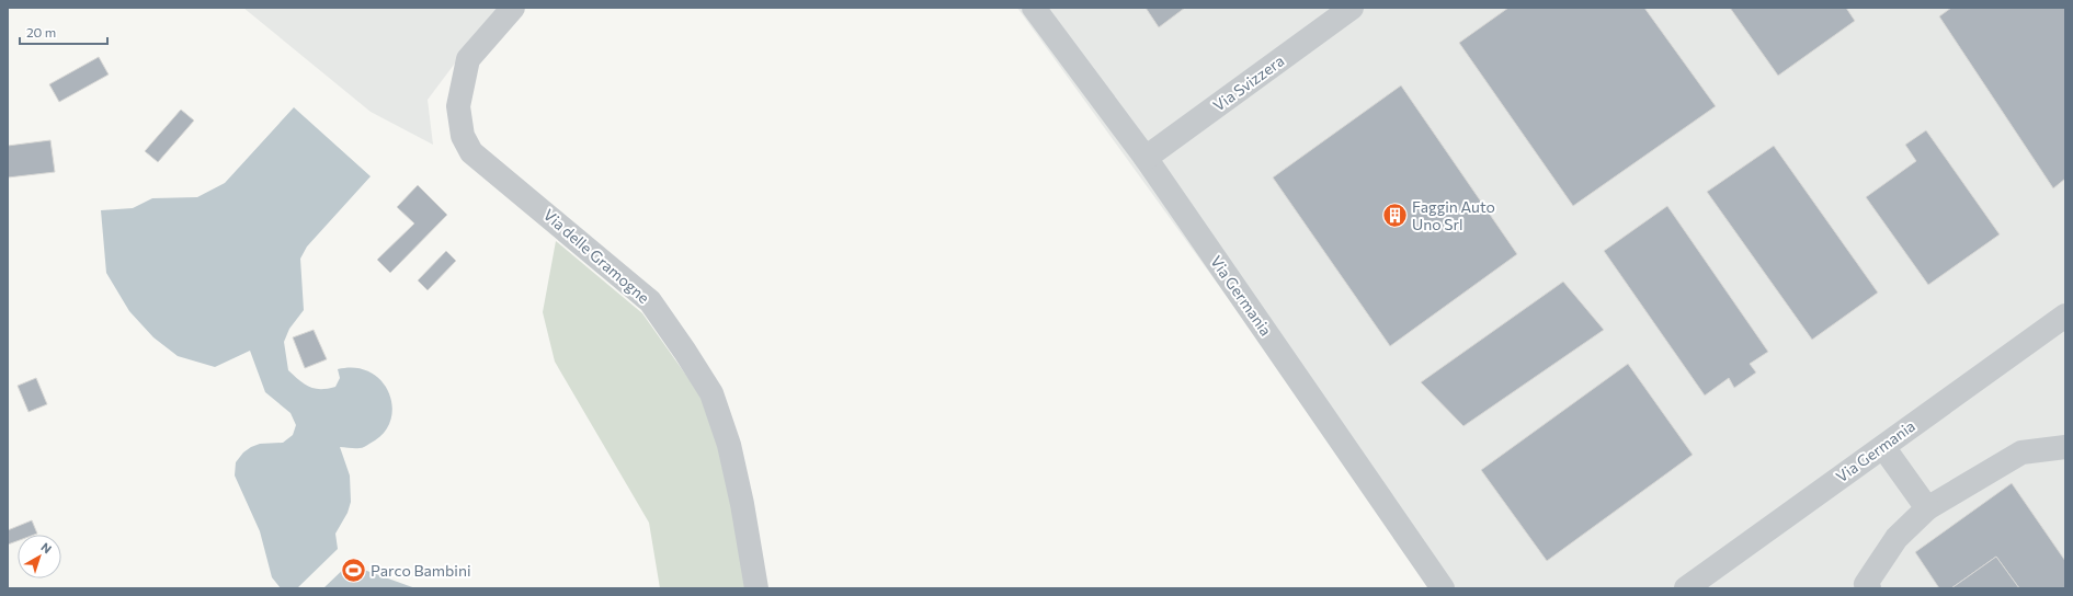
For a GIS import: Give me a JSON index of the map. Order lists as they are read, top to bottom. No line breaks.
{"streets":{"street":["Via Svizzera","Via delle Gramogne","Via Germania"]},"crossings":[["Via Svizzera","Via Germania"]],"places":{"building":["Faggin Auto Uno Srl"],"sports":["Parco Bambini"]},"scale_bar":"20 m","north":"top right"}
